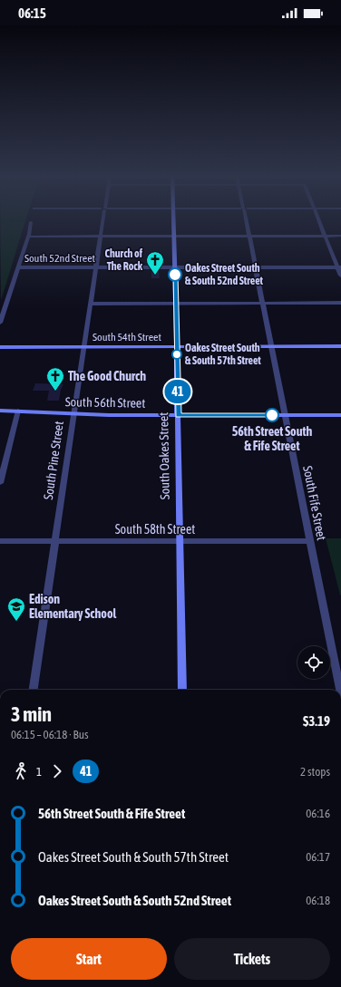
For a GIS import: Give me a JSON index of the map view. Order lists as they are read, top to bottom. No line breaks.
{"streets":{"street":["South 52nd Street","South 54th Street","South 56th Street","South Oakes Street","South Pine Street","South Fife Street","South 58th Street"]},"crossings":[["South 52nd Street","South Oakes Street"],["South 52nd Street","South Pine Street"],["South 52nd Street","South Fife Street"],["South 54th Street","South Oakes Street"],["South 54th Street","South Pine Street"],["South 54th Street","South Fife Street"],["South 56th Street","South Oakes Street"],["South 56th Street","South Pine Street"],["South 56th Street","South Fife Street"],["South Oakes Street","South 58th Street"],["South Pine Street","South 58th Street"],["South Fife Street","South 58th Street"]],"places":{"other":["Oakes Street South & South 52nd Street","Oakes Street South & South 57th Street","56th Street South & Fife Street"],"church":["Church of The Rock","The Good Church"],"school or university":["Edison Elementary School"]},"lines":["bus line 41"],"page":{"status":"06:15","on_map":"41","heading":["3 min","06:15 – 06:18 · Bus","$3.19"],"legs":["1","41","2 stops"],"list":[{"name":"56th Street South & Fife Street","value":"06:16"},{"name":"Oakes Street South & South 57th Street","value":"06:17"},{"name":"Oakes Street South & South 52nd Street","value":"06:18"}],"buttons":["Start","Tickets"]}}
